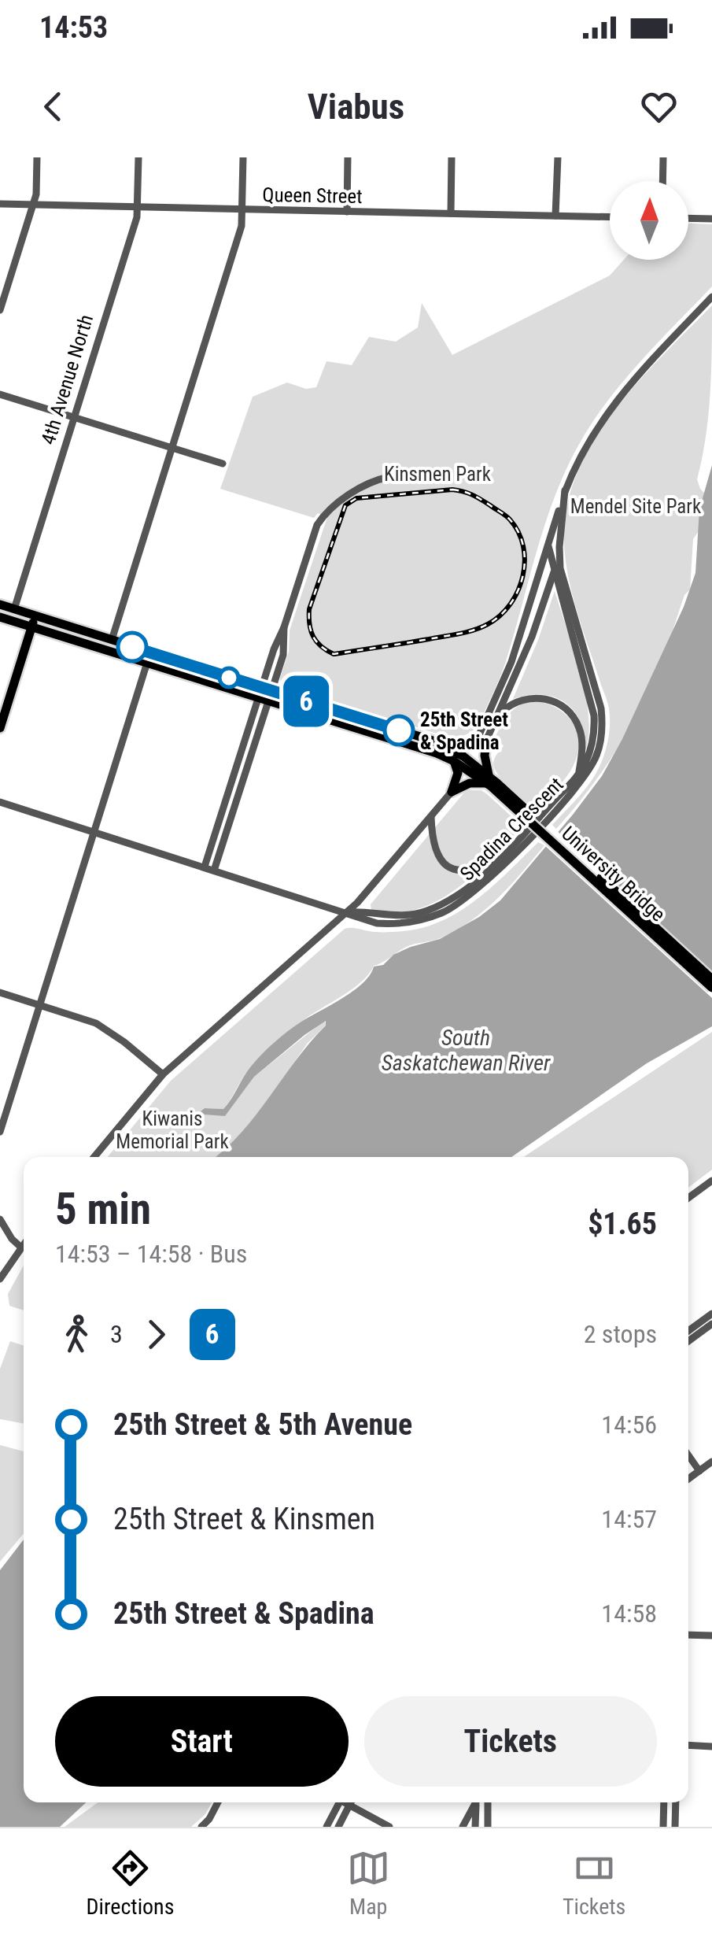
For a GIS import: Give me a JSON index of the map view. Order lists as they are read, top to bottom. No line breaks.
{"streets":{"main road":["University Bridge"],"street":["Queen Street","4th Avenue North","Spadina Crescent"]},"crossings":[["Queen Street","4th Avenue North"]],"water":["South Saskatchewan River"],"parks":["Kinsmen Park","Mendel Site Park","Kiwanis Memorial Park"],"places":["25th Street & Spadina"],"lines":["bus line 6"],"north":"top","page":{"status":"14:53","header":"Viabus","on_map":"6","heading":["5 min","14:53 – 14:58 · Bus","$1.65"],"legs":["3","6","2 stops"],"list":[{"name":"25th Street & 5th Avenue","value":"14:56"},{"name":"25th Street & Kinsmen","value":"14:57"},{"name":"25th Street & Spadina","value":"14:58"}],"buttons":["Start","Tickets"],"tabs":["Directions","Map","Tickets"]}}
